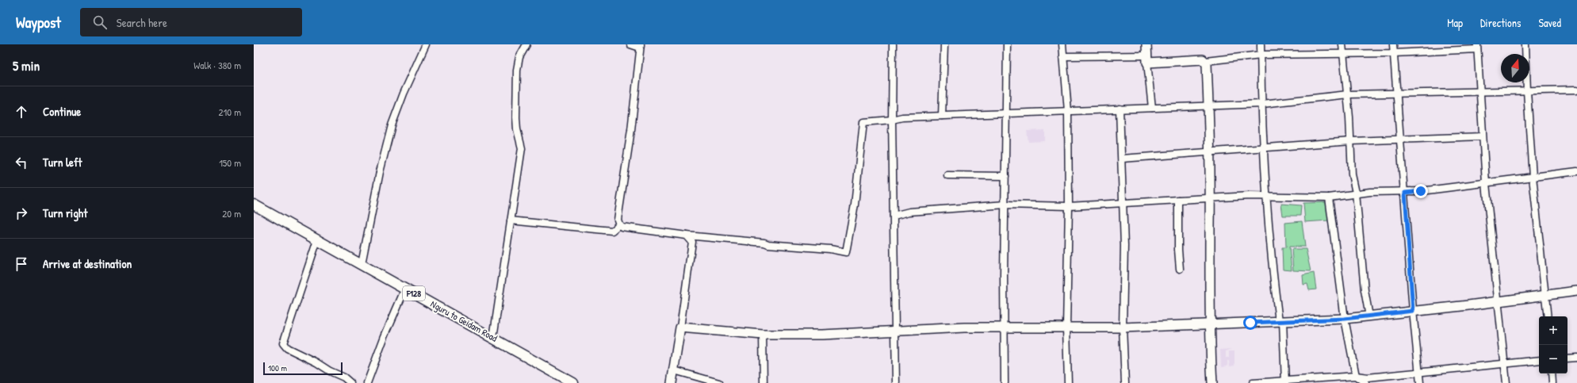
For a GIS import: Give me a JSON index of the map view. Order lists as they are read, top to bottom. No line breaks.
{"streets":{"main road":["F128","Nguru to Geidam Road"]},"scale_bar":"100 m","north":"top","page":{"header":"Waypost","search":"Search here","nav":["Map","Directions","Saved"],"heading":["5 min","Walk · 380 m"],"list":[["Continue","210 m"],["Turn left","150 m"],["Turn right","20 m"],"Arrive at destination"],"map_buttons":["+","−"],"scale":"100 m"}}
